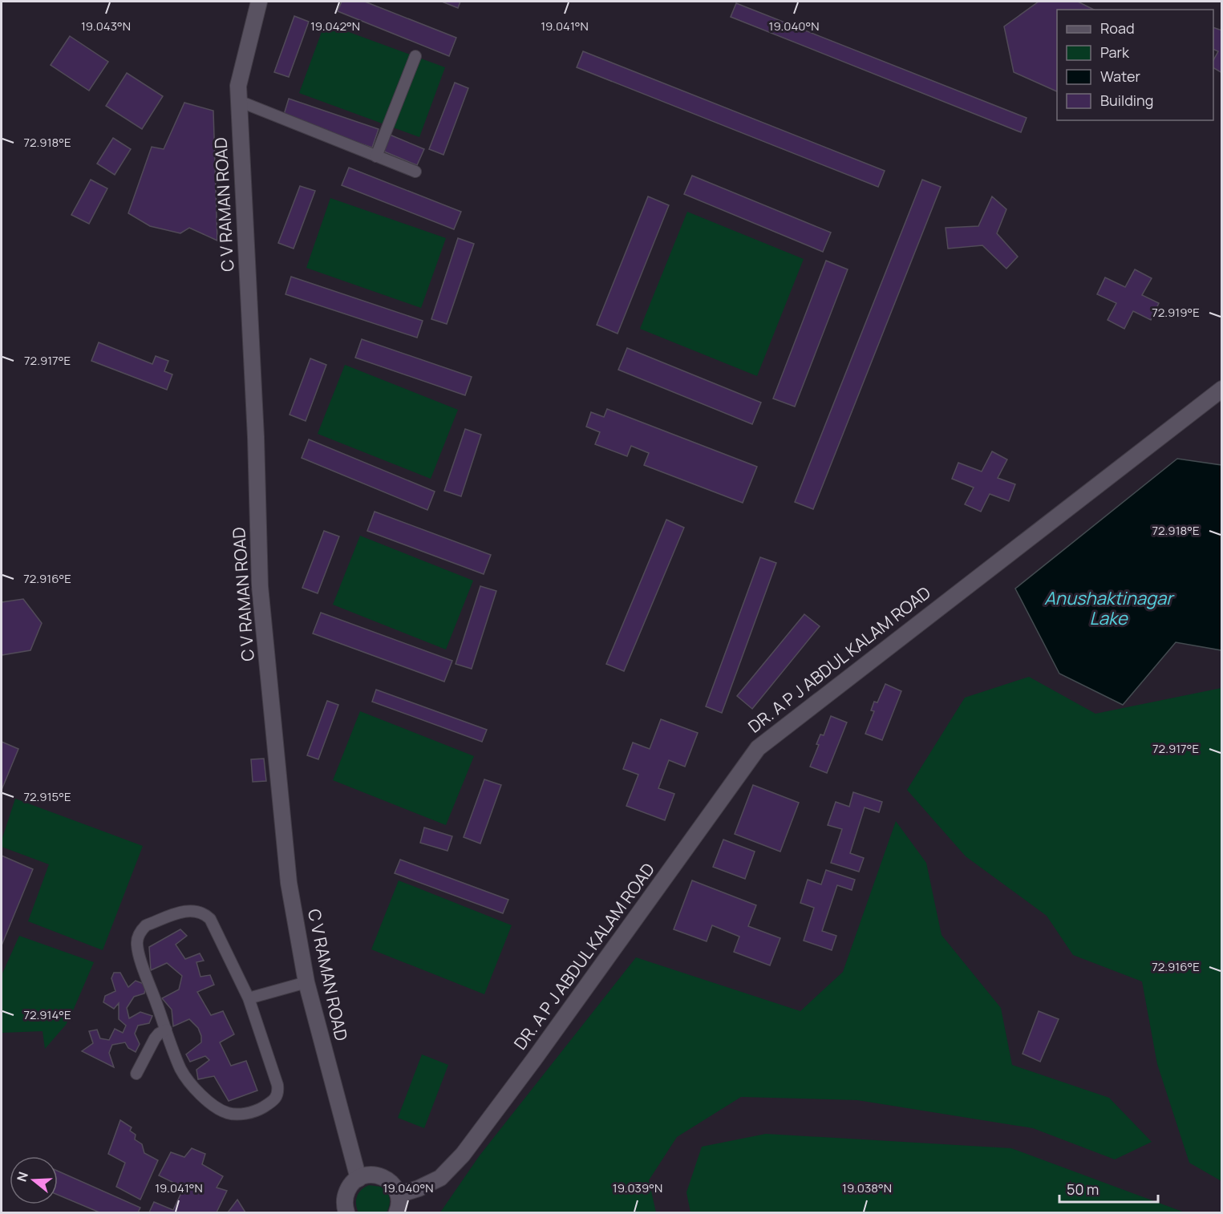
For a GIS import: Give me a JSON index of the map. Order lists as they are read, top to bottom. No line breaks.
{"streets":{"street":["C V RAMAN ROAD","DR. A P J ABDUL KALAM ROAD"]},"water":["Anushaktinagar Lake"],"legend":["Road","Park","Water","Building"],"scale_bar":"50 m","north":"left","coordinates":["19.043°N","19.042°N","19.041°N","19.040°N","72.918°E","72.919°E","72.917°E","72.916°E","72.915°E","72.914°E","19.039°N","19.038°N"]}
